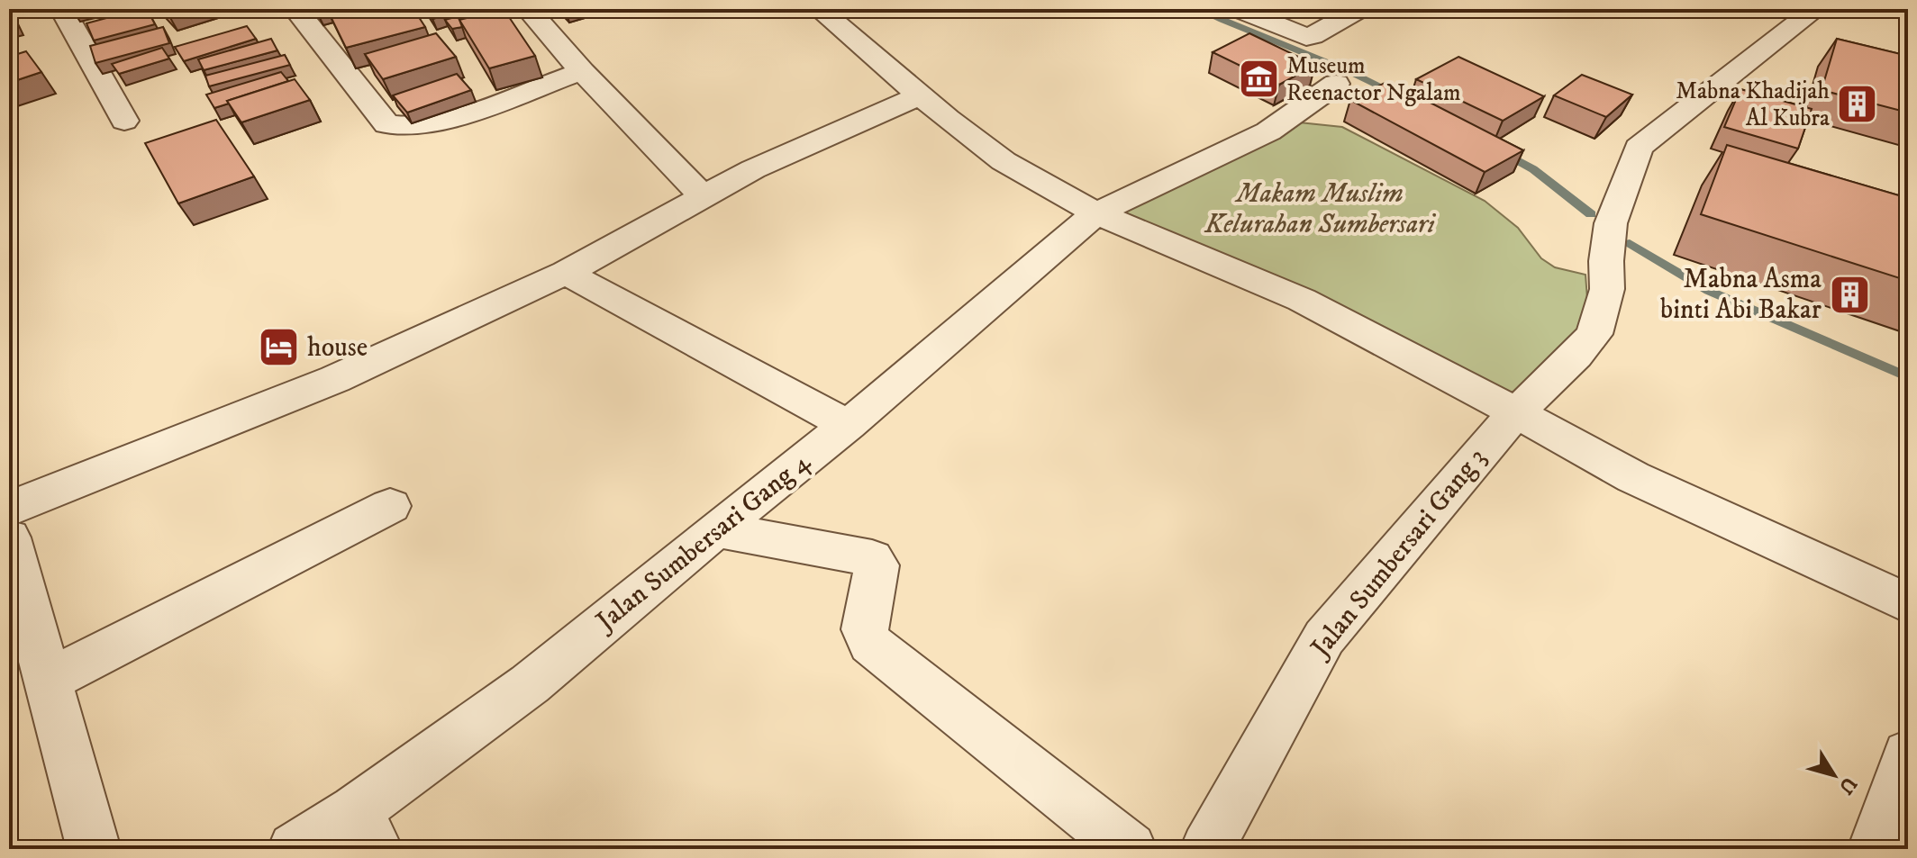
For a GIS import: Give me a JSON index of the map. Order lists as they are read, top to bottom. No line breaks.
{"streets":{"street":["Jalan Sumbersari Gang 4","Jalan Sumbersari Gang 3"]},"parks":["Makam Muslim Kelurahan Sumbersari"],"places":{"museum":["Museum Reenactor Ngalam"],"building":["Mabna Khadijah Al Kubra","Mabna Asma binti Abi Bakar"],"hotel":["house"]},"north":"bottom right"}
